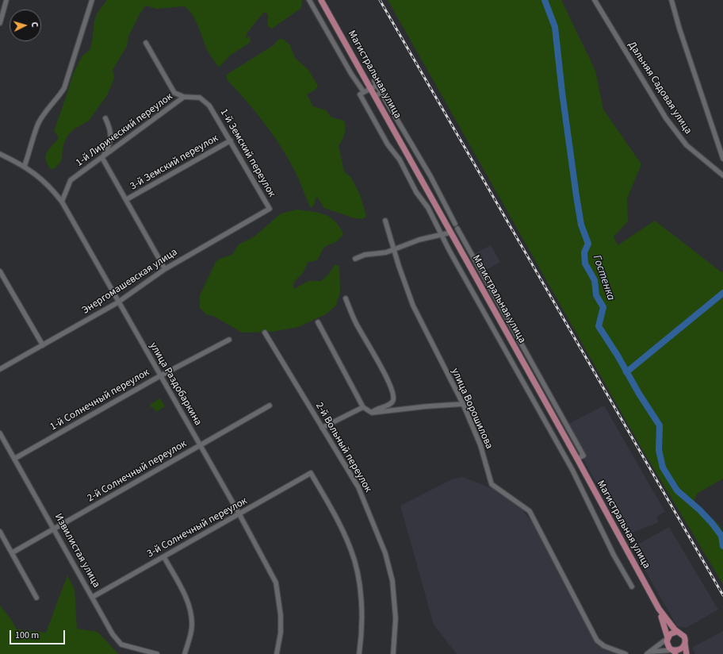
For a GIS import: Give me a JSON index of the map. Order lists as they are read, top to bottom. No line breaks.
{"streets":{"main road":["Магистральная улица"],"street":["Дальняя Садовая улица","1-й Лирический переулок","1-й Земский переулок","3-й Земский переулок","Энергомашевская улица","улица Раздобаркина","1-й Солнечный переулок","улица Ворошилова","2-й Вольный переулок","2-й Солнечный переулок","3-й Солнечный переулок","Извилистая улица"]},"crossings":[["1-й Лирический переулок","1-й Земский переулок"],["1-й Лирический переулок","улица Раздобаркина"],["1-й Земский переулок","3-й Земский переулок"],["1-й Земский переулок","Энергомашевская улица"],["Энергомашевская улица","улица Раздобаркина"],["улица Раздобаркина","1-й Солнечный переулок"],["улица Раздобаркина","2-й Солнечный переулок"],["улица Раздобаркина","3-й Солнечный переулок"],["1-й Солнечный переулок","Извилистая улица"],["2-й Солнечный переулок","Извилистая улица"],["3-й Солнечный переулок","Извилистая улица"]],"water":["Гостенка"],"scale_bar":"100 m","north":"right"}
